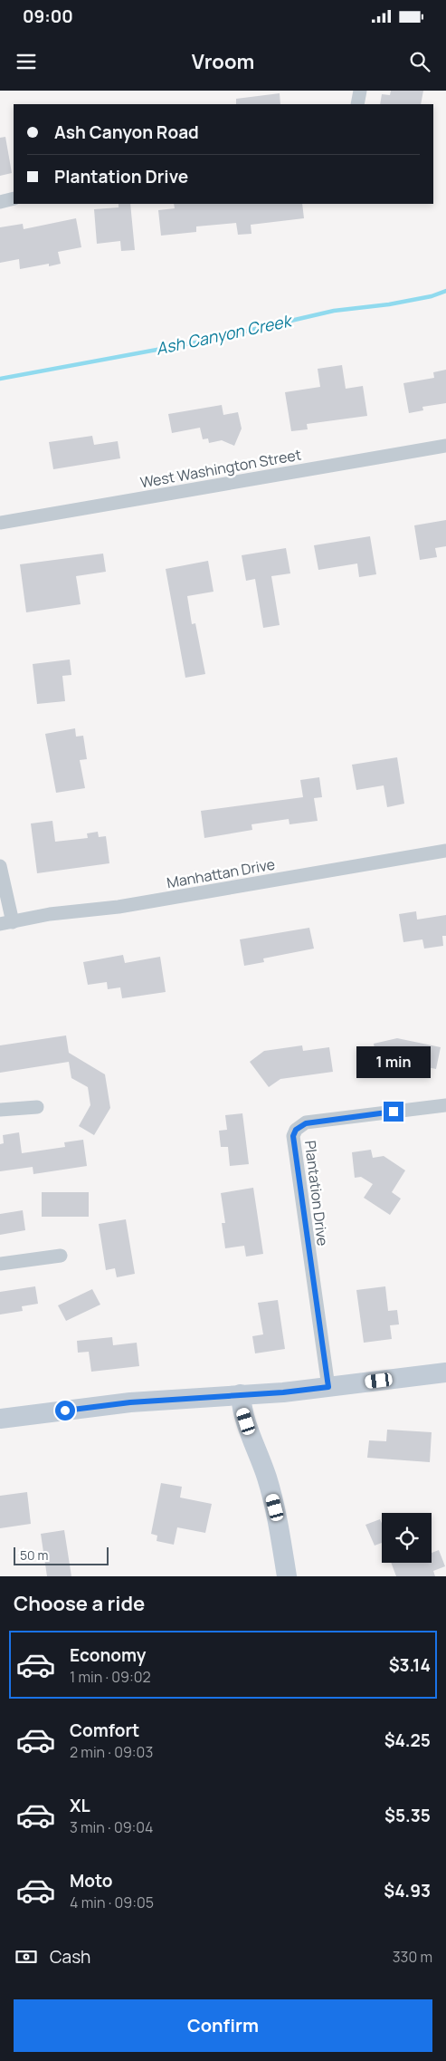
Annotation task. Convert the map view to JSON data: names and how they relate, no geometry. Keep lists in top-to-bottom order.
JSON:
{
  "streets": {
    "street": ["West Washington Street", "Manhattan Drive", "Plantation Drive"]
  },
  "water": ["Ash Canyon Creek"],
  "scale_bar": "50 m",
  "page": {
    "status": "09:00",
    "header": "Vroom",
    "banner": ["Ash Canyon Road", "Plantation Drive"],
    "bubble": "1 min",
    "scale": "50 m",
    "heading": "Choose a ride",
    "list": [
      {
        "name": "Economy",
        "note": "1 min · 09:02",
        "value": "$3.14"
      },
      {
        "name": "Comfort",
        "note": "2 min · 09:03",
        "value": "$4.25"
      },
      {
        "name": "XL",
        "note": "3 min · 09:04",
        "value": "$5.35"
      },
      {
        "name": "Moto",
        "note": "4 min · 09:05",
        "value": "$4.93"
      }
    ],
    "pay": ["Cash", "330 m"],
    "buttons": "Confirm"
  }
}
